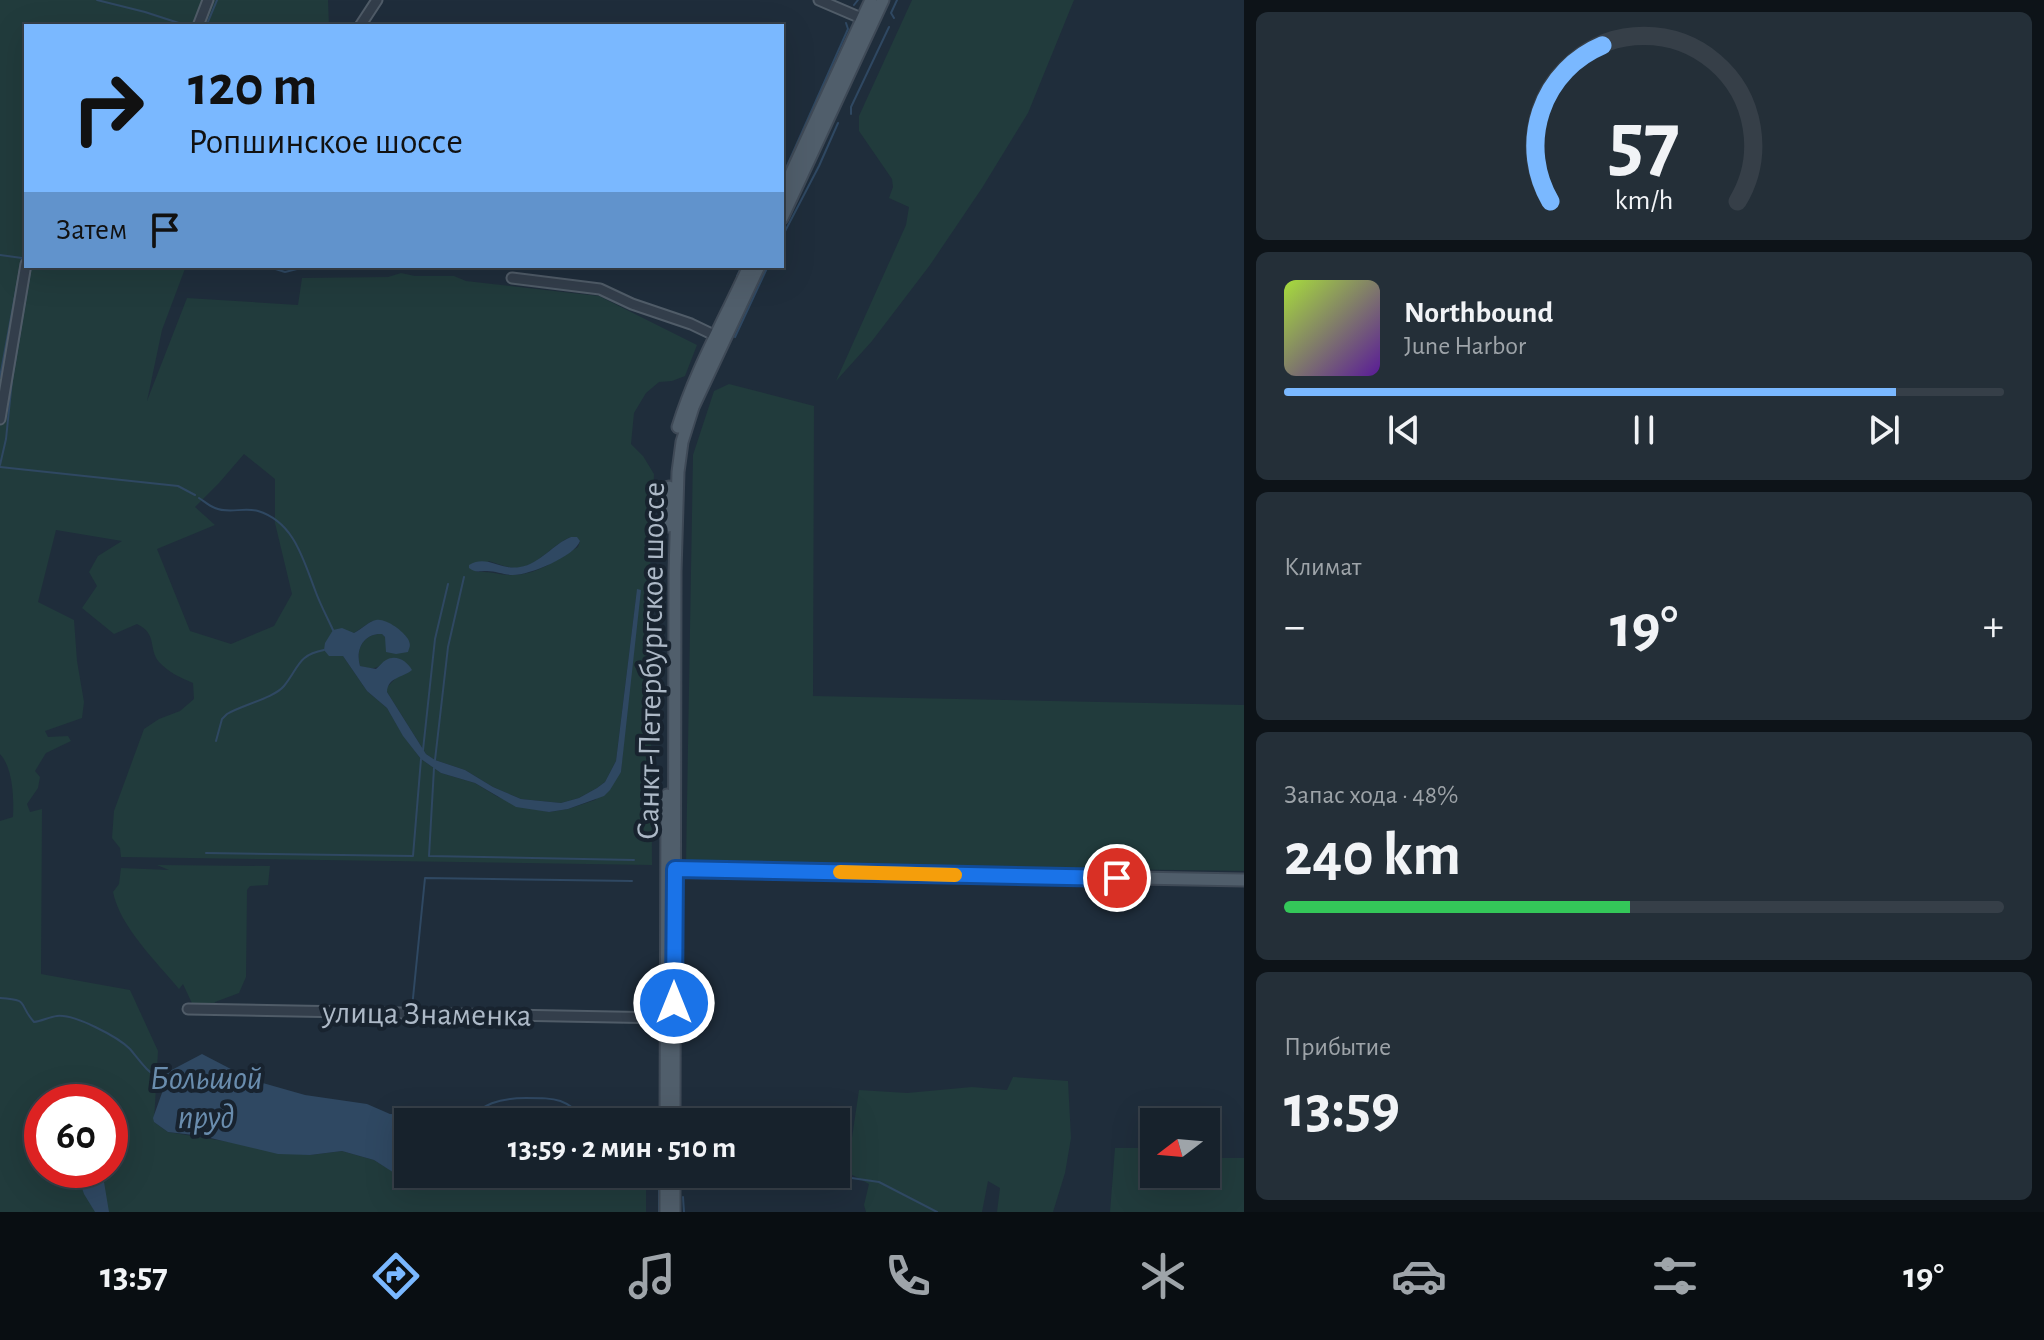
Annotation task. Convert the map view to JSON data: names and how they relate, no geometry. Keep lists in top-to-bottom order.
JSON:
{
  "streets": {
    "main road": ["Санкт-Петербургское шоссе"],
    "street": ["улица Знаменка"]
  },
  "crossings": [
    ["Санкт-Петербургское шоссе", "улица Знаменка"]
  ],
  "water": ["Большой пруд"],
  "north": "left",
  "page": {
    "turn": ["120 m", "Ропшинское шоссе"],
    "then": "Затем",
    "song": ["Northbound", "June Harbor"],
    "tile": [
      "Климат",
      ["Запас хода · 48%", "240 km"],
      ["Прибытие", "13:59"]
    ],
    "heat": ["−", "19°", "+"],
    "limit": "60",
    "trip": "13:59 · 2 мин · 510 m",
    "tabs": ["13:57", "19°"],
    "gauge": ["57", "km/h"]
  }
}
